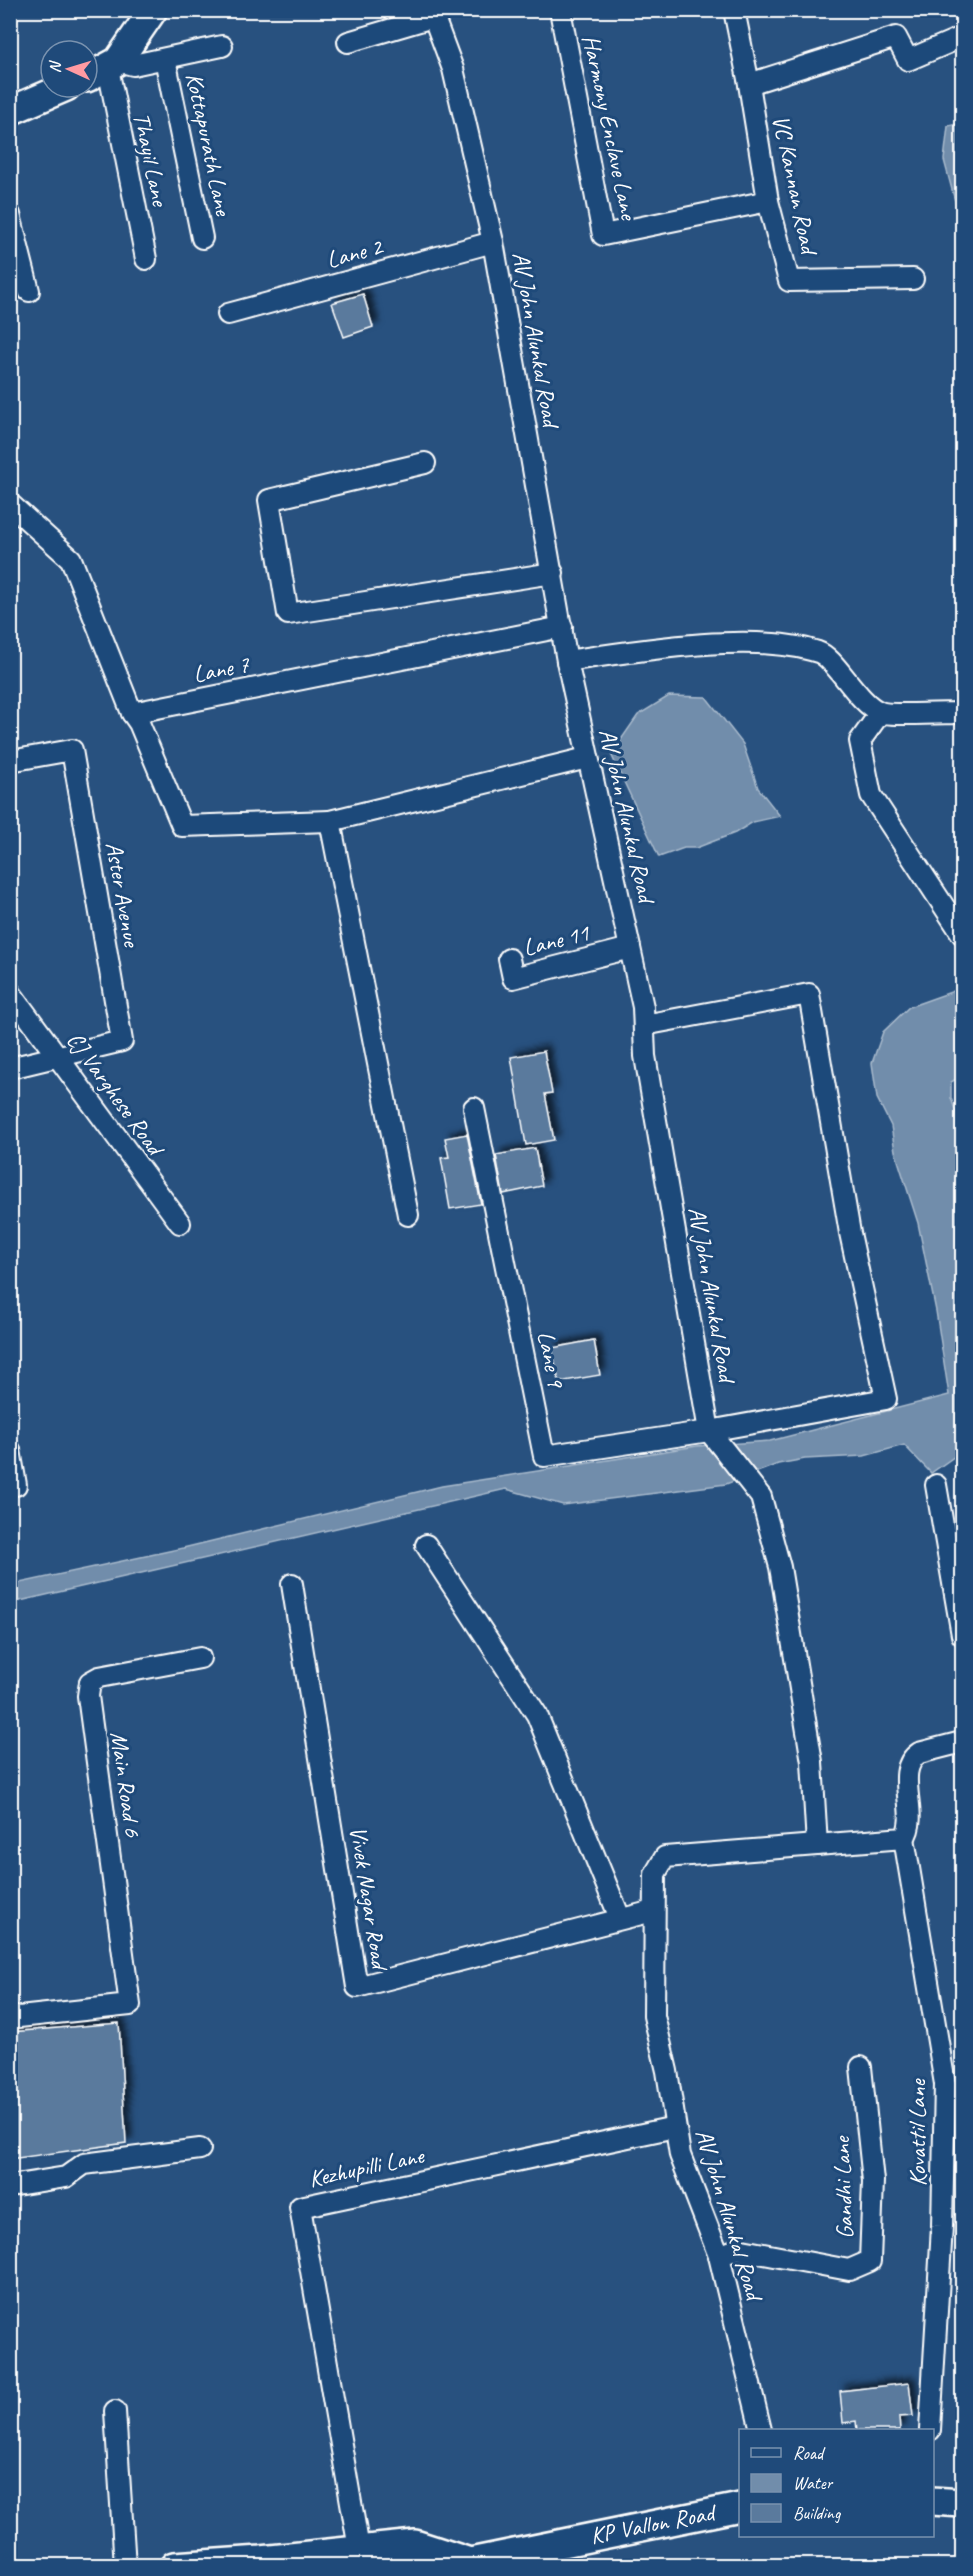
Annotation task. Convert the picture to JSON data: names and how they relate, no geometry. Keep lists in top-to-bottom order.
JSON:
{
  "streets": {
    "street": [
      "Harmony Enclave Lane",
      "Kottapurath Lane",
      "Thayil Lane",
      "VC Kannan Road",
      "Lane 2",
      "AV John Alunkal Road",
      "Lane 7",
      "Aster Avenue",
      "Lane 11",
      "CJ Varghese Road",
      "Lane 9",
      "Main Road 6",
      "Vivek Nagar Road",
      "Kovattil Lane",
      "Kezhupilli Lane",
      "Gandhi Lane",
      "KP Vallon Road"
    ]
  },
  "crossings": [
    ["Harmony Enclave Lane", "VC Kannan Road"],
    ["Kottapurath Lane", "Thayil Lane"],
    ["Lane 2", "AV John Alunkal Road"],
    ["AV John Alunkal Road", "Lane 7"],
    ["AV John Alunkal Road", "Lane 11"],
    ["AV John Alunkal Road", "Lane 9"],
    ["AV John Alunkal Road", "Vivek Nagar Road"],
    ["AV John Alunkal Road", "Kezhupilli Lane"],
    ["AV John Alunkal Road", "Gandhi Lane"],
    ["Aster Avenue", "CJ Varghese Road"],
    ["Kezhupilli Lane", "KP Vallon Road"]
  ],
  "legend": ["Road", "Water", "Building"],
  "north": "left"
}
